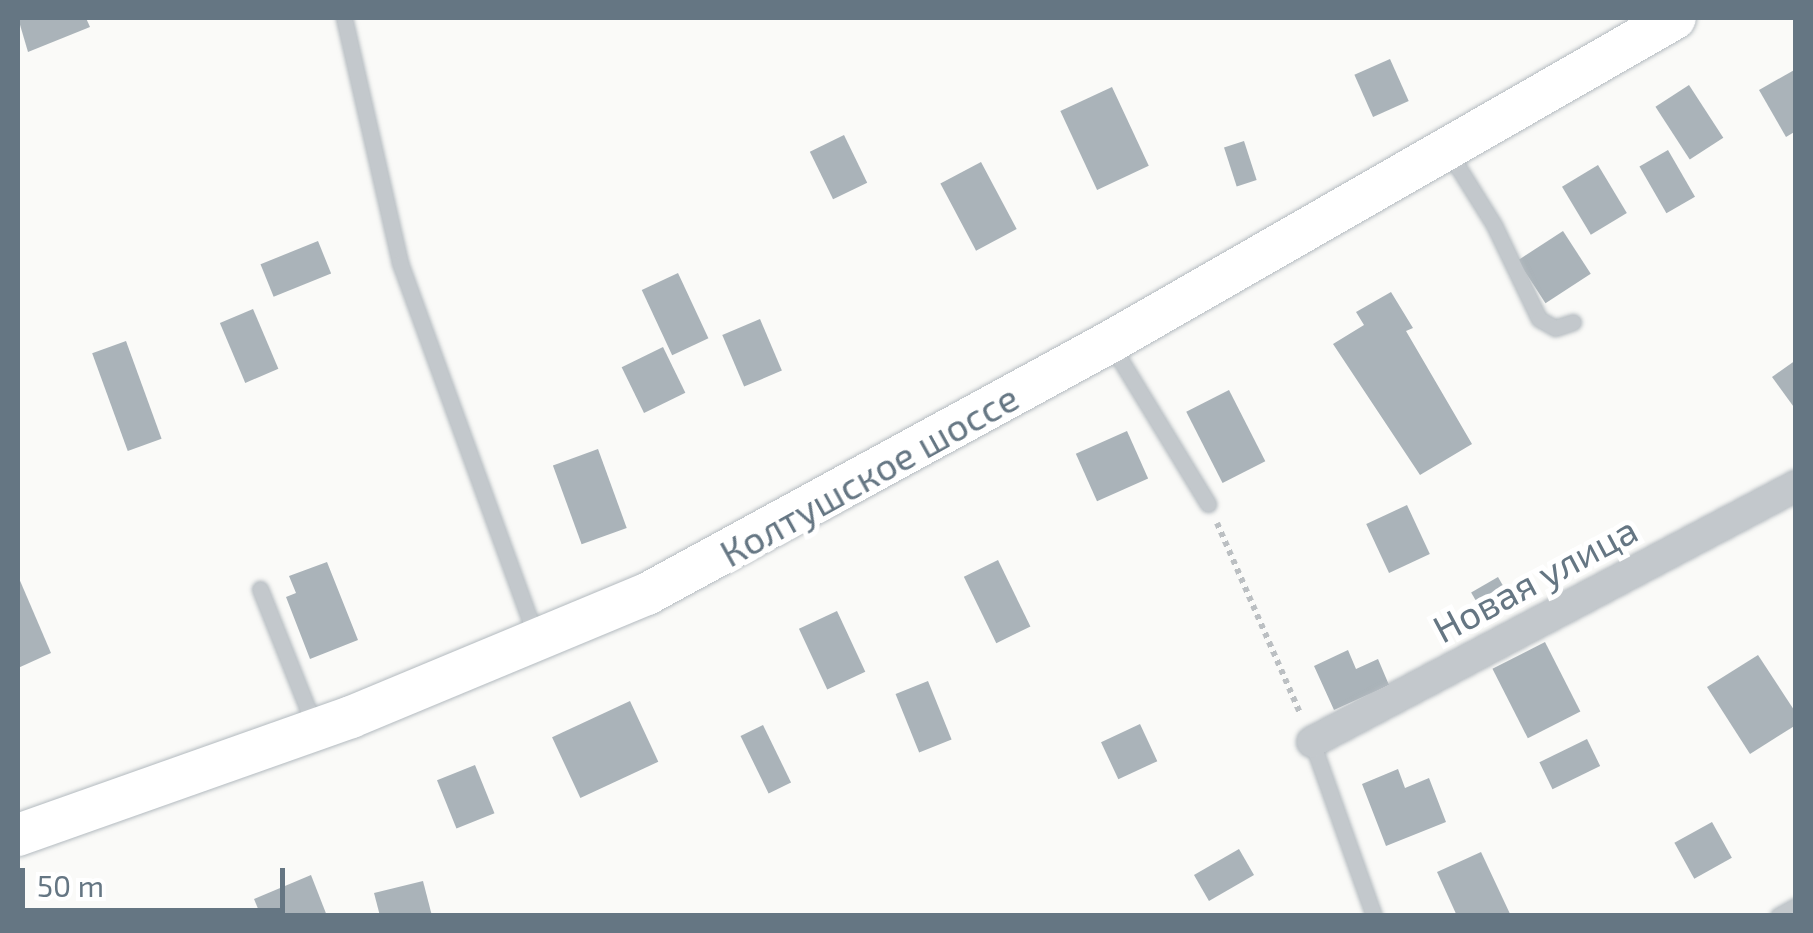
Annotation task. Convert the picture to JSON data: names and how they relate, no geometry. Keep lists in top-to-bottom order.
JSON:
{
  "streets": {
    "main road": ["Колтушское шоссе"],
    "street": ["Новая улица"]
  },
  "scale_bar": "50 m"
}
